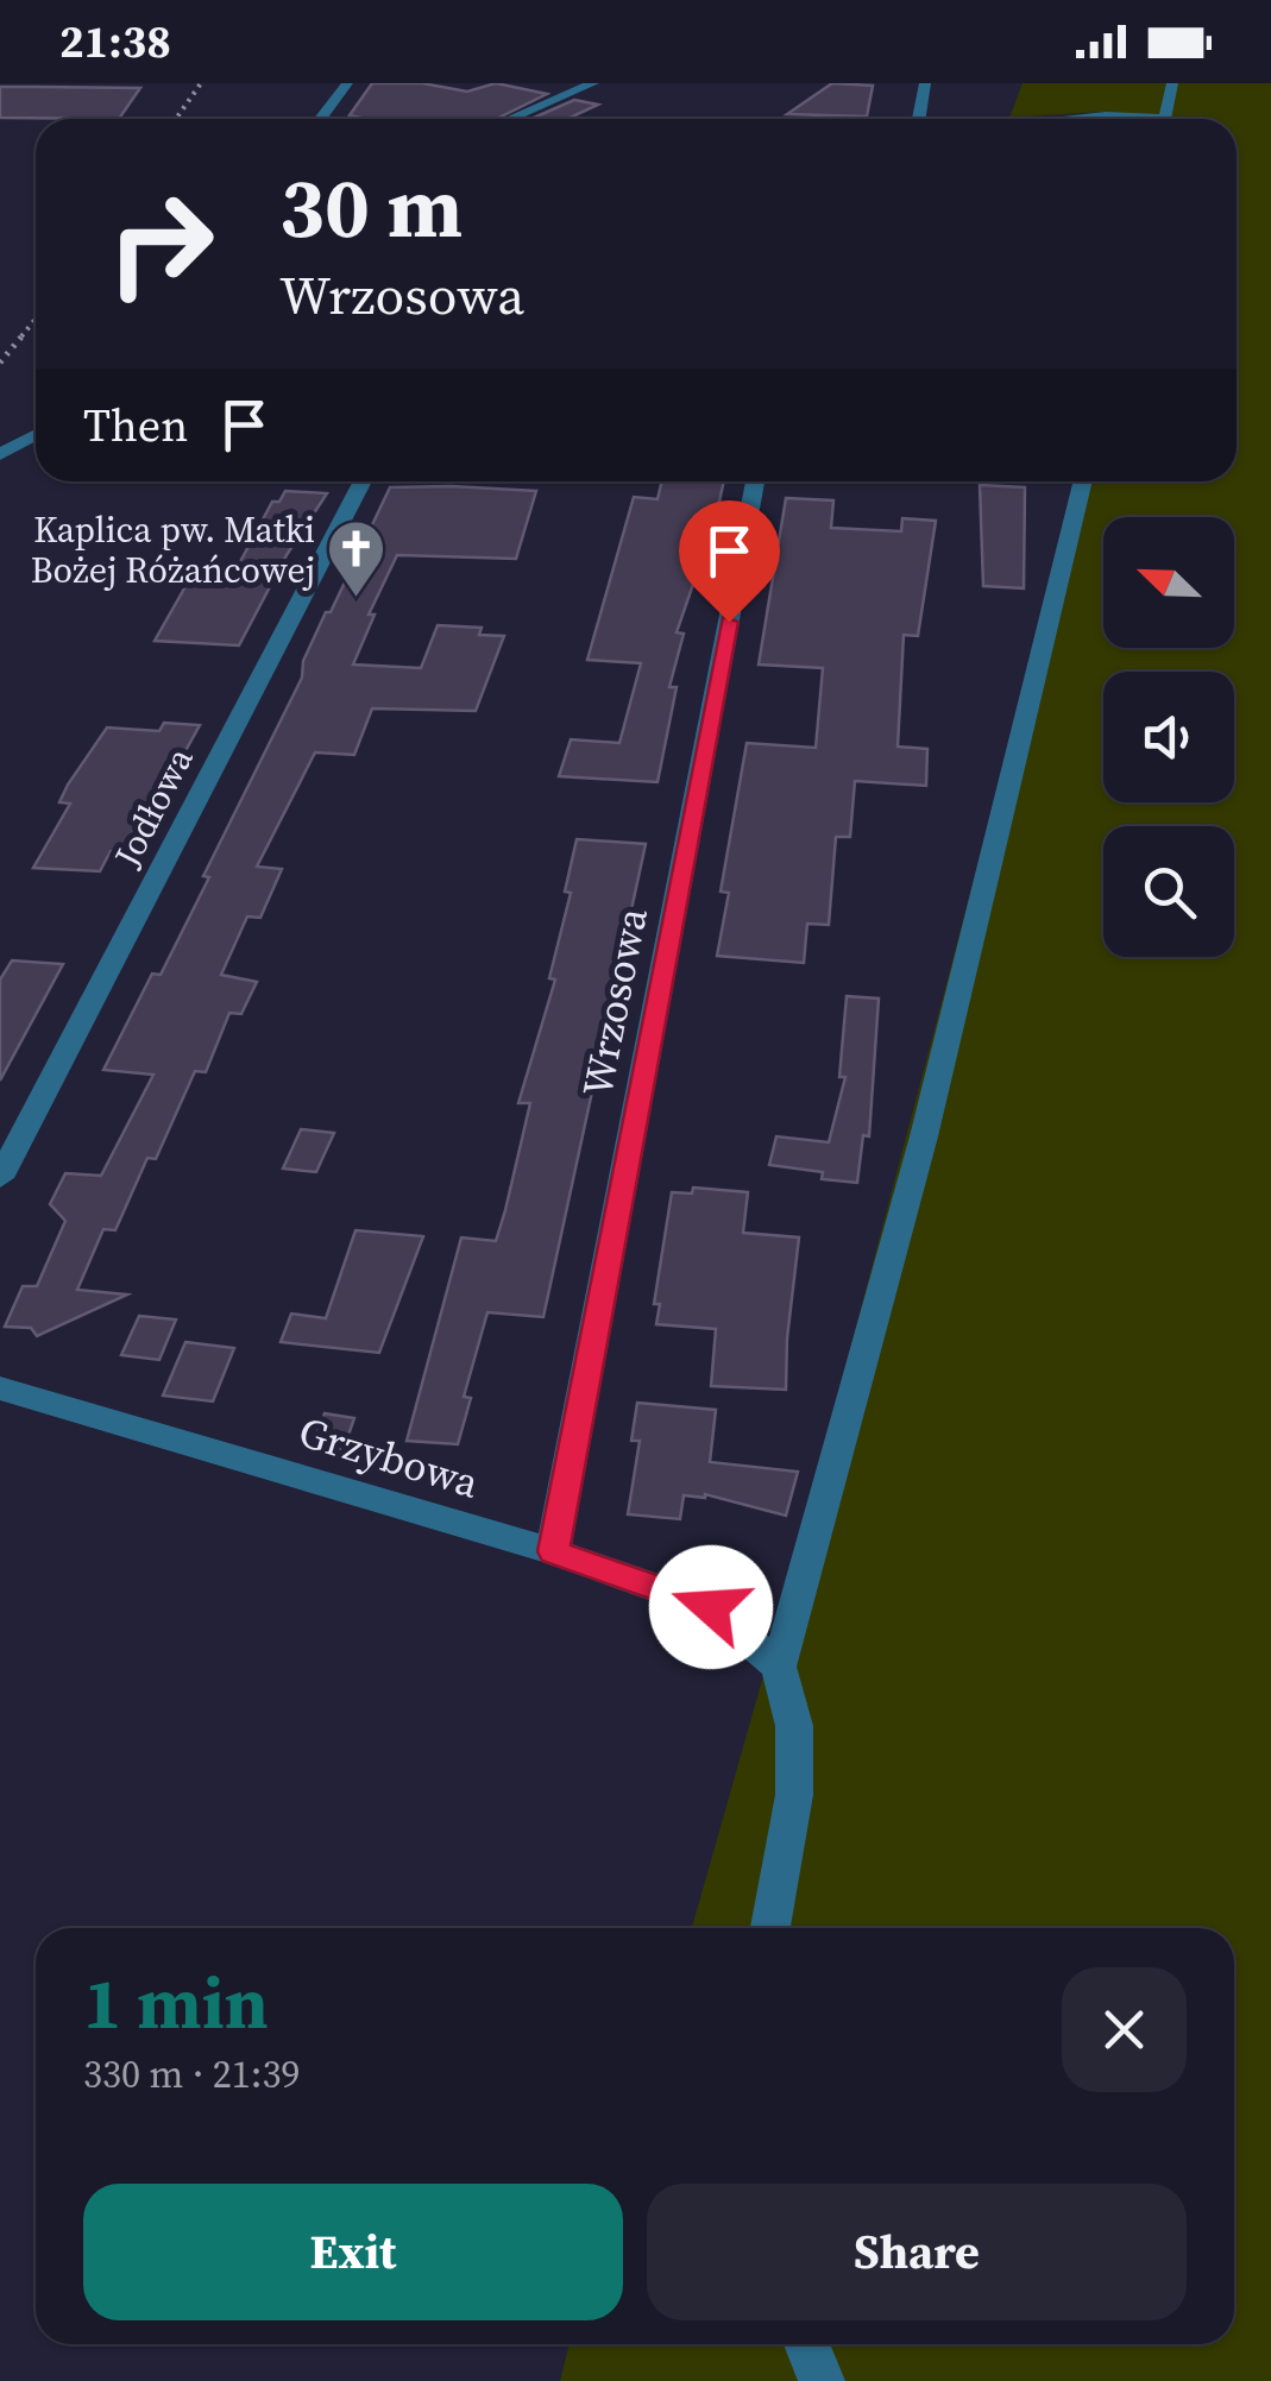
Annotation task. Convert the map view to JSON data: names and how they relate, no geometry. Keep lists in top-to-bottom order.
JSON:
{
  "streets": {
    "street": ["Jodłowa", "Wrzosowa", "Grzybowa"]
  },
  "crossings": [
    ["Wrzosowa", "Grzybowa"]
  ],
  "places": {
    "church": ["Kaplica pw. Matki Bożej Różańcowej"]
  },
  "north": "top left",
  "page": {
    "status": "21:38",
    "turn": ["30 m", "Wrzosowa"],
    "then": "Then",
    "heading": ["1 min", "330 m · 21:39"],
    "buttons": ["Exit", "Share"]
  }
}
